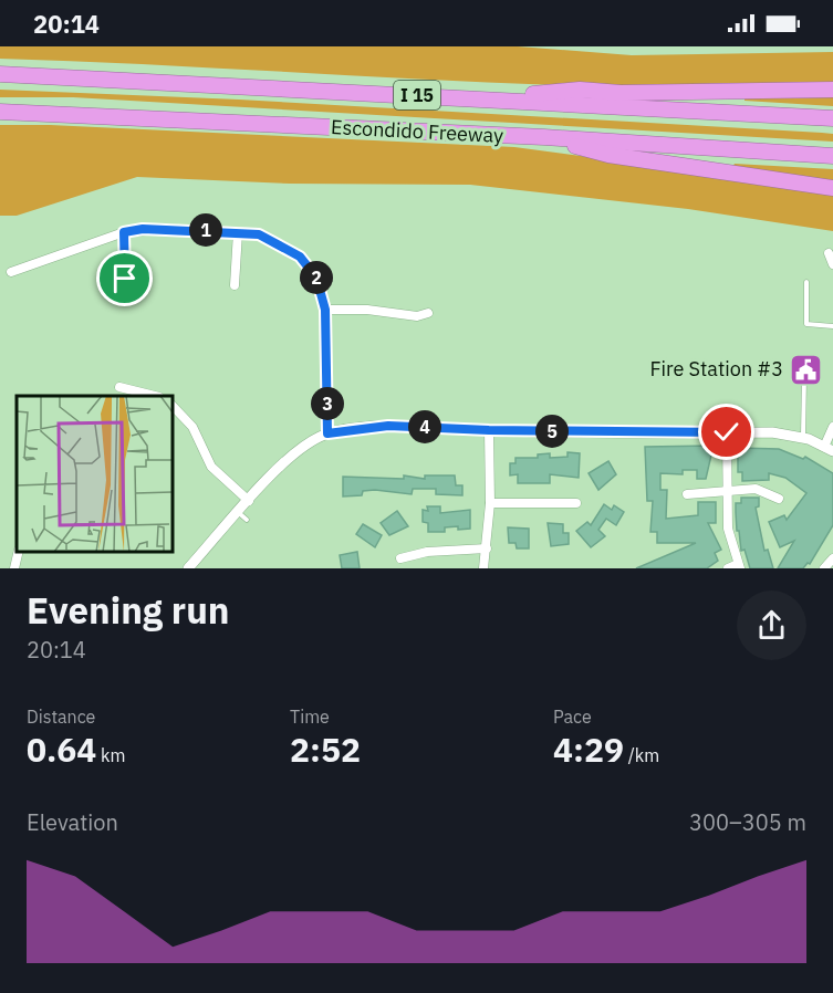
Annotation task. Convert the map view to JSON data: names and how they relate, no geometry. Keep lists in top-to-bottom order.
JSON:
{
  "streets": {
    "highway": ["I 15", "Escondido Freeway"]
  },
  "places": {
    "public building": ["Fire Station #3"]
  },
  "page": {
    "status": "20:14",
    "pins": [
      "1",
      "2",
      "3",
      "4",
      "5"
    ],
    "heading": ["Evening run", "20:14"],
    "stats": [
      ["Distance", "0.64 km"],
      ["Time", "2:52"],
      ["Pace", "4:29 /km"]
    ],
    "chart": ["Elevation", "300–305 m"]
  }
}
